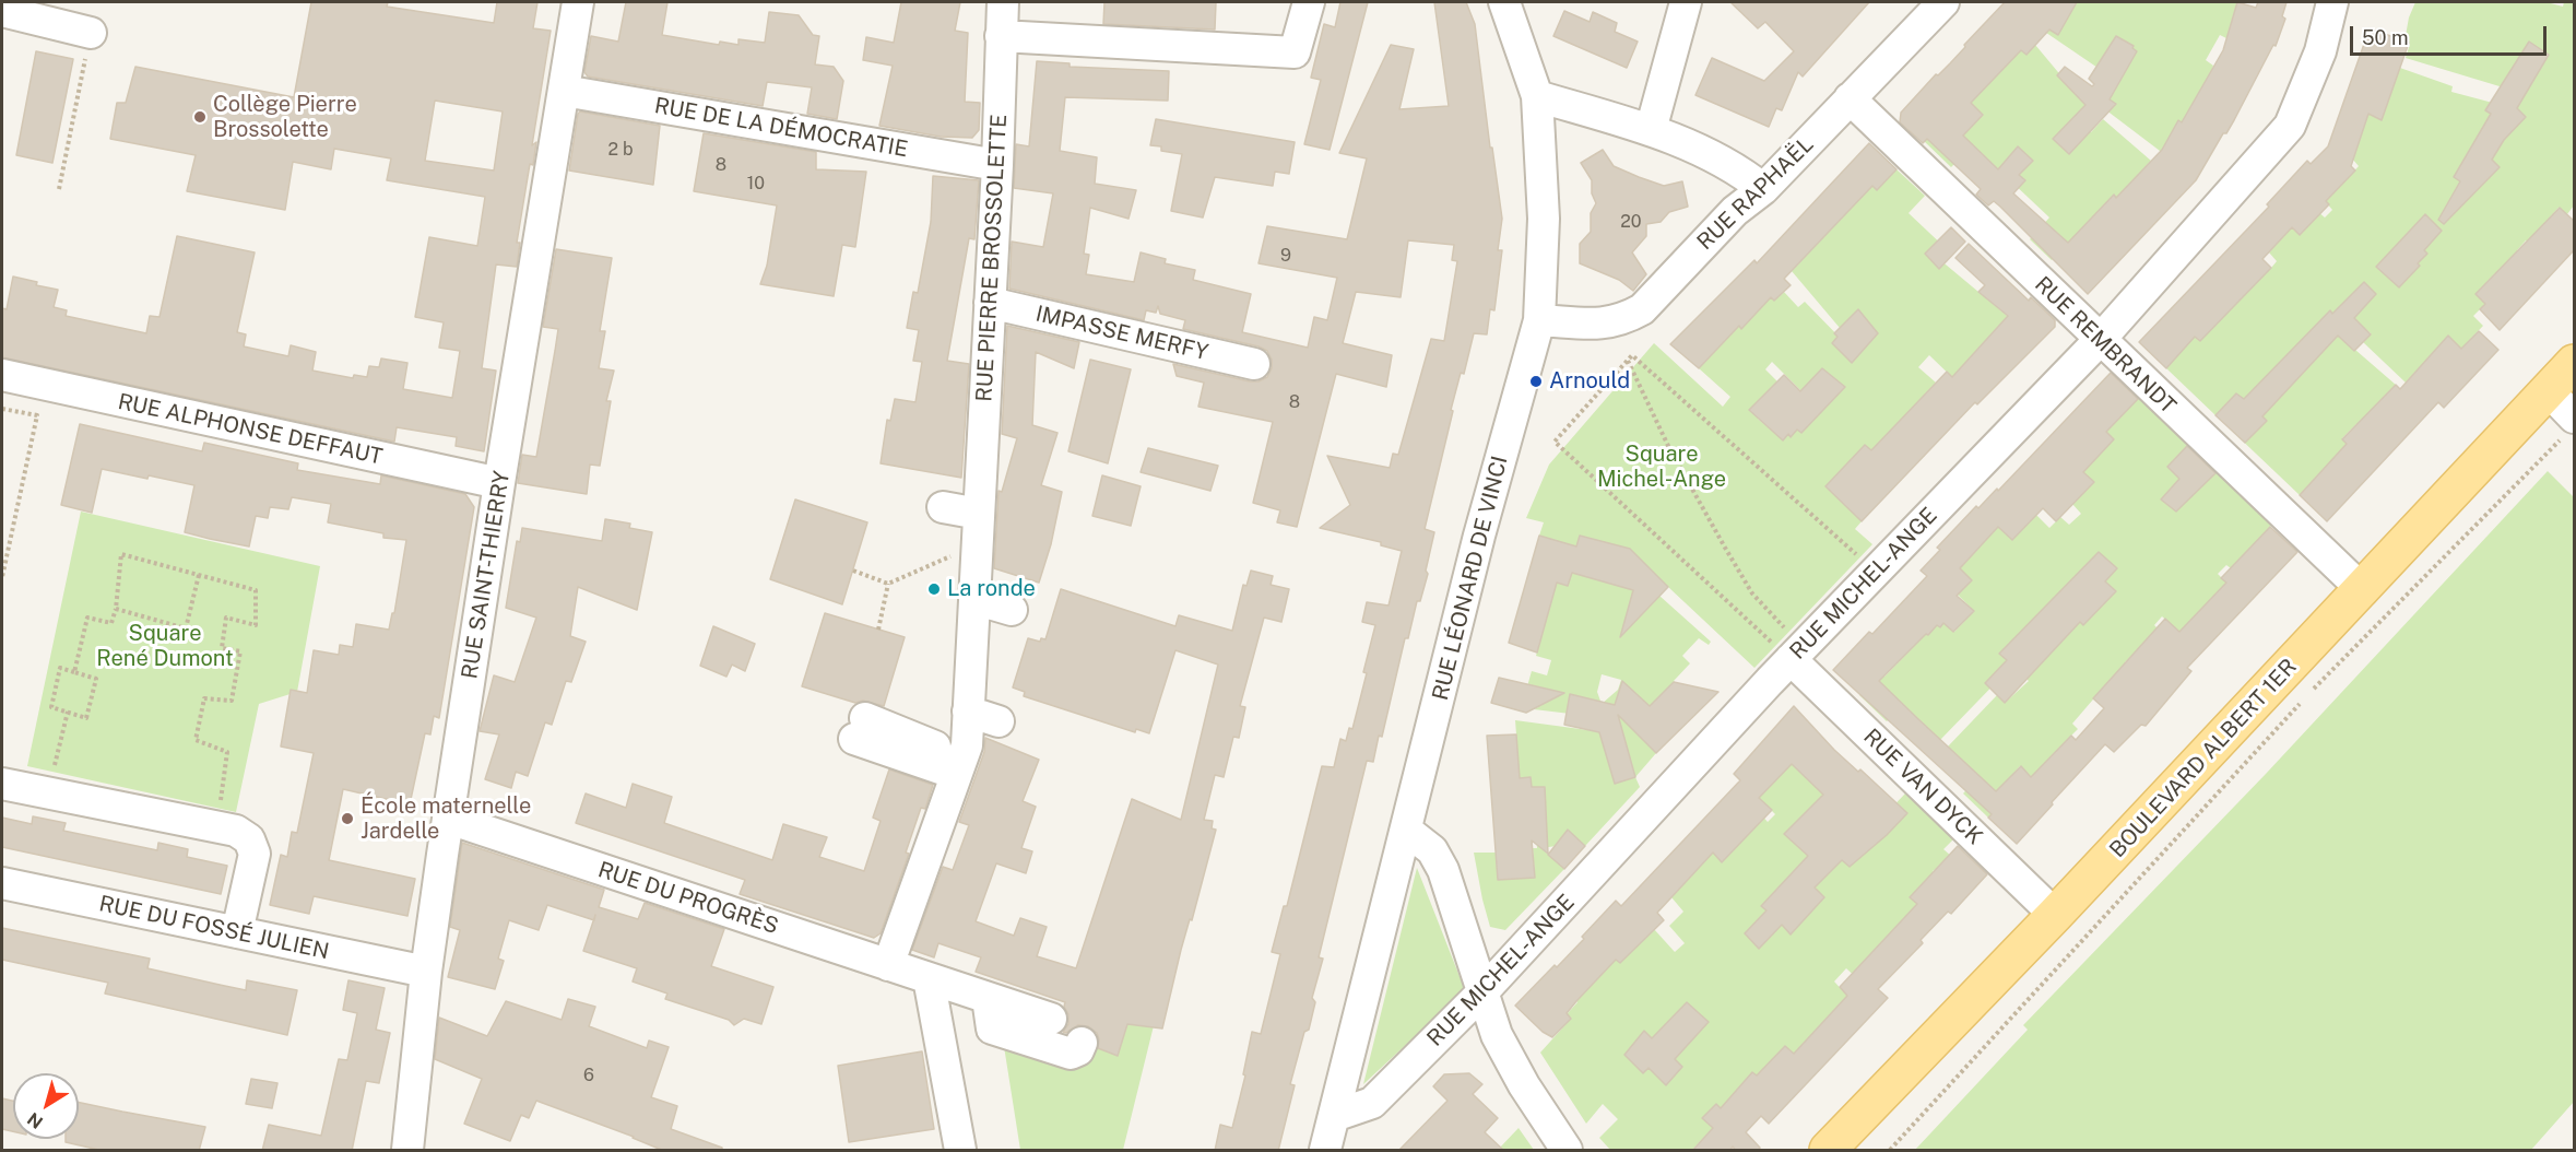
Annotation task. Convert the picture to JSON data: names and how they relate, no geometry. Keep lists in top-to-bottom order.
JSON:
{
  "streets": {
    "main road": ["BOULEVARD ALBERT 1ER"],
    "street": [
      "RUE DE LA DÉMOCRATIE",
      "RUE RAPHAËL",
      "RUE PIERRE BROSSOLETTE",
      "IMPASSE MERFY",
      "RUE REMBRANDT",
      "RUE ALPHONSE DEFFAUT",
      "RUE SAINT-THIERRY",
      "RUE LÉONARD DE VINCI",
      "RUE MICHEL-ANGE",
      "RUE VAN DYCK",
      "RUE DU PROGRÈS",
      "RUE DU FOSSÉ JULIEN"
    ]
  },
  "crossings": [
    ["RUE DE LA DÉMOCRATIE", "RUE PIERRE BROSSOLETTE"],
    ["RUE DE LA DÉMOCRATIE", "RUE SAINT-THIERRY"],
    ["RUE RAPHAËL", "RUE REMBRANDT"],
    ["RUE RAPHAËL", "RUE LÉONARD DE VINCI"],
    ["RUE PIERRE BROSSOLETTE", "IMPASSE MERFY"],
    ["RUE PIERRE BROSSOLETTE", "RUE DU PROGRÈS"],
    ["RUE REMBRANDT", "RUE MICHEL-ANGE"],
    ["RUE REMBRANDT", "BOULEVARD ALBERT 1ER"],
    ["RUE ALPHONSE DEFFAUT", "RUE SAINT-THIERRY"],
    ["RUE SAINT-THIERRY", "RUE DU PROGRÈS"],
    ["RUE SAINT-THIERRY", "RUE DU FOSSÉ JULIEN"],
    ["RUE LÉONARD DE VINCI", "RUE MICHEL-ANGE"],
    ["RUE MICHEL-ANGE", "RUE VAN DYCK"],
    ["BOULEVARD ALBERT 1ER", "RUE VAN DYCK"]
  ],
  "parks": ["Square Michel-Ange", "Square René Dumont"],
  "places": [
    "Collège Pierre Brossolette",
    "Arnould",
    "La ronde",
    "École maternelle Jardelle"
  ],
  "house_numbers": [
    "2 b",
    "8",
    "10",
    "20",
    "9",
    "8",
    "6"
  ],
  "scale_bar": "50 m",
  "north": "bottom left"
}
